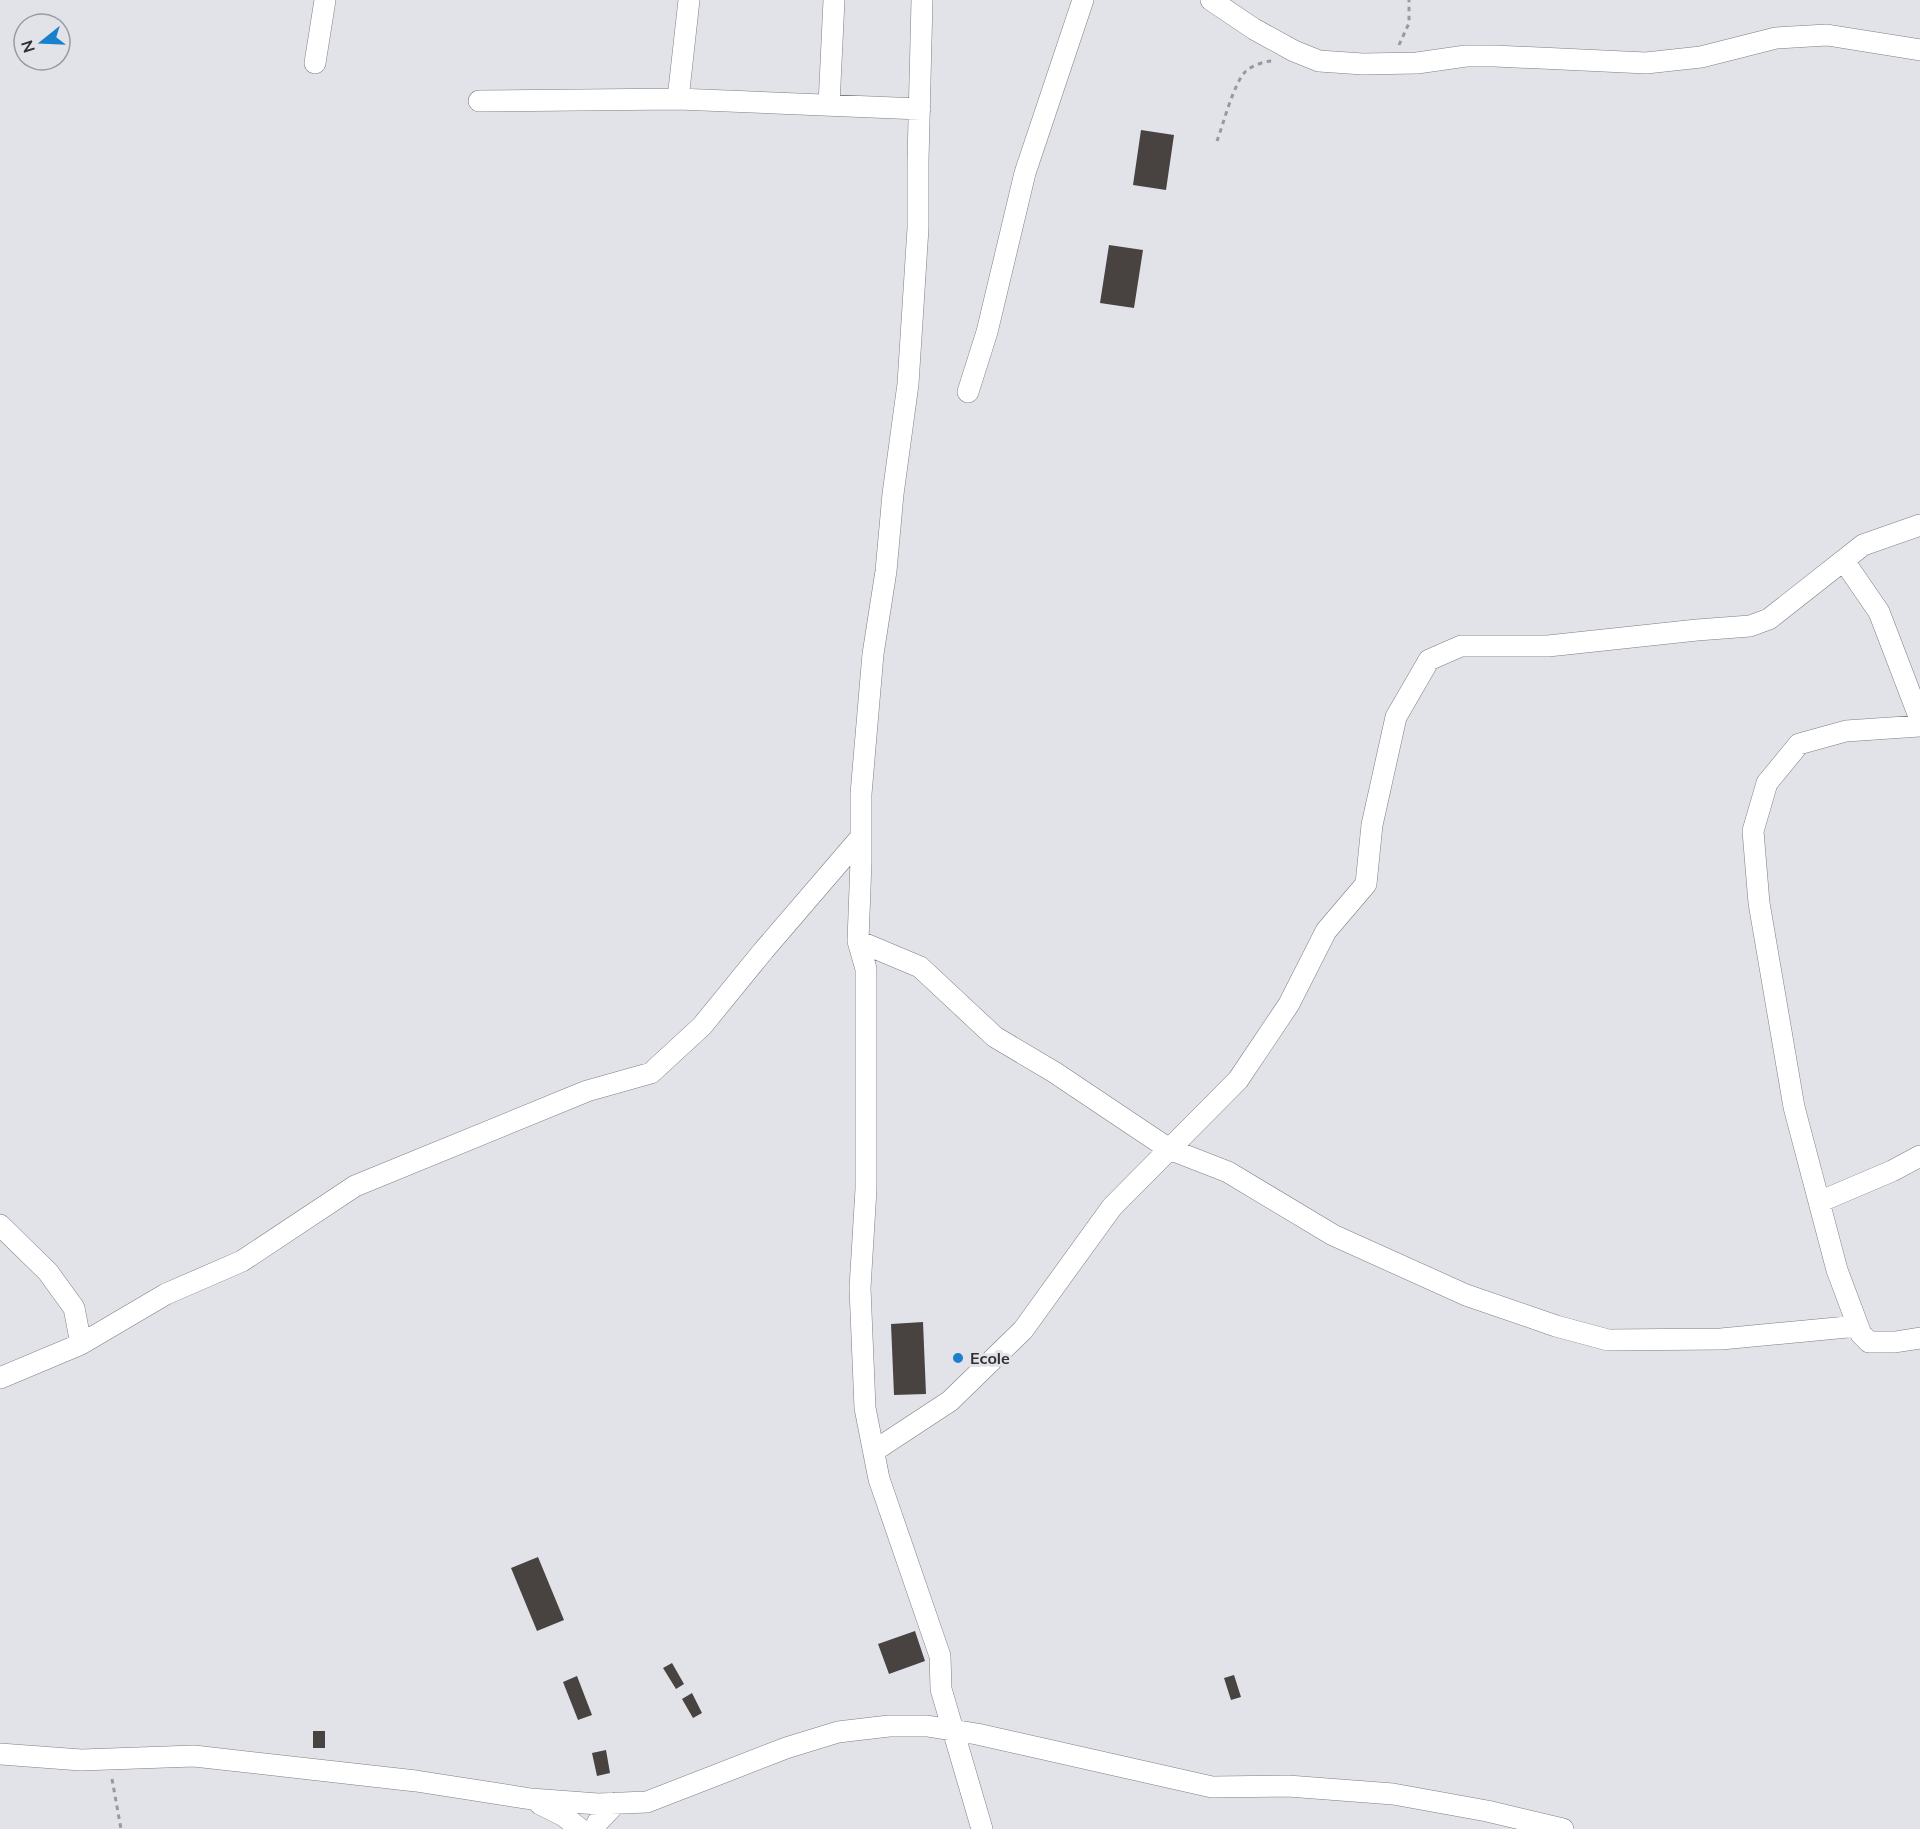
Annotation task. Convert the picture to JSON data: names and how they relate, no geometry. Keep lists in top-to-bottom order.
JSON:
{
  "places": ["Ecole"],
  "north": "left"
}
